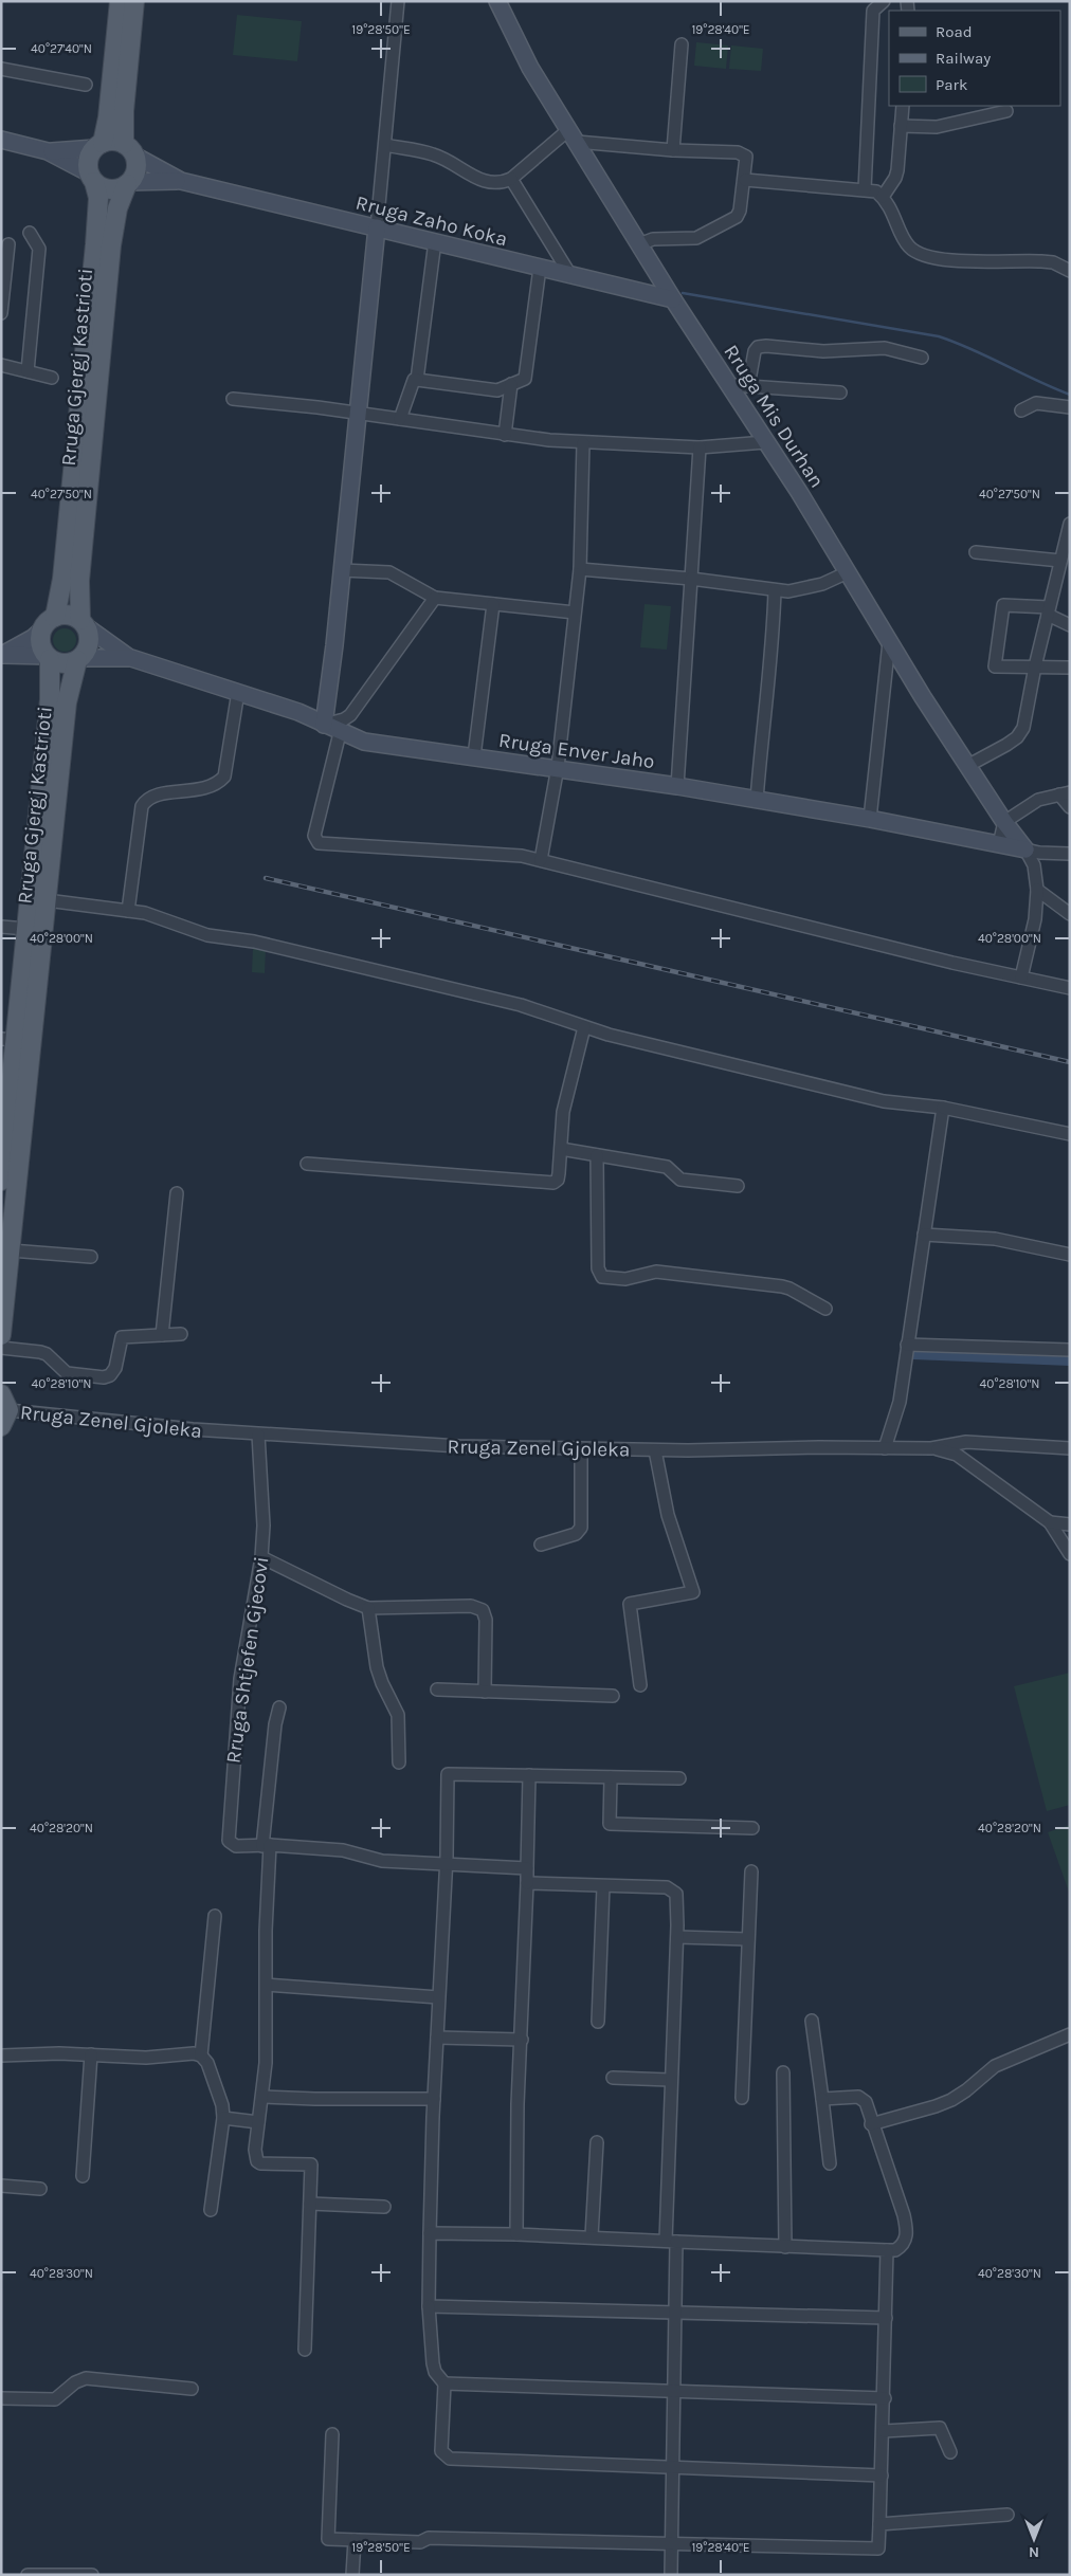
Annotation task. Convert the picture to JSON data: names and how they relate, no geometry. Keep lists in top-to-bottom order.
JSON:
{
  "streets": {
    "main road": ["Rruga Gjergj Kastrioti"],
    "street": [
      "Rruga Zaho Koka",
      "Rruga Mis Durhan",
      "Rruga Enver Jaho",
      "Rruga Zenel Gjoleka",
      "Rruga Shtjefen Gjecovi"
    ]
  },
  "crossings": [
    ["Rruga Zaho Koka", "Rruga Mis Durhan"],
    ["Rruga Mis Durhan", "Rruga Enver Jaho"],
    ["Rruga Zenel Gjoleka", "Rruga Shtjefen Gjecovi"]
  ],
  "legend": ["Road", "Railway", "Park"],
  "north": "bottom",
  "coordinates": [
    "19°28'50\"E",
    "19°28'40\"E",
    "40°27'40\"N",
    "40°27'50\"N",
    "40°28'00\"N",
    "40°28'10\"N",
    "40°28'20\"N",
    "40°28'30\"N"
  ]
}
